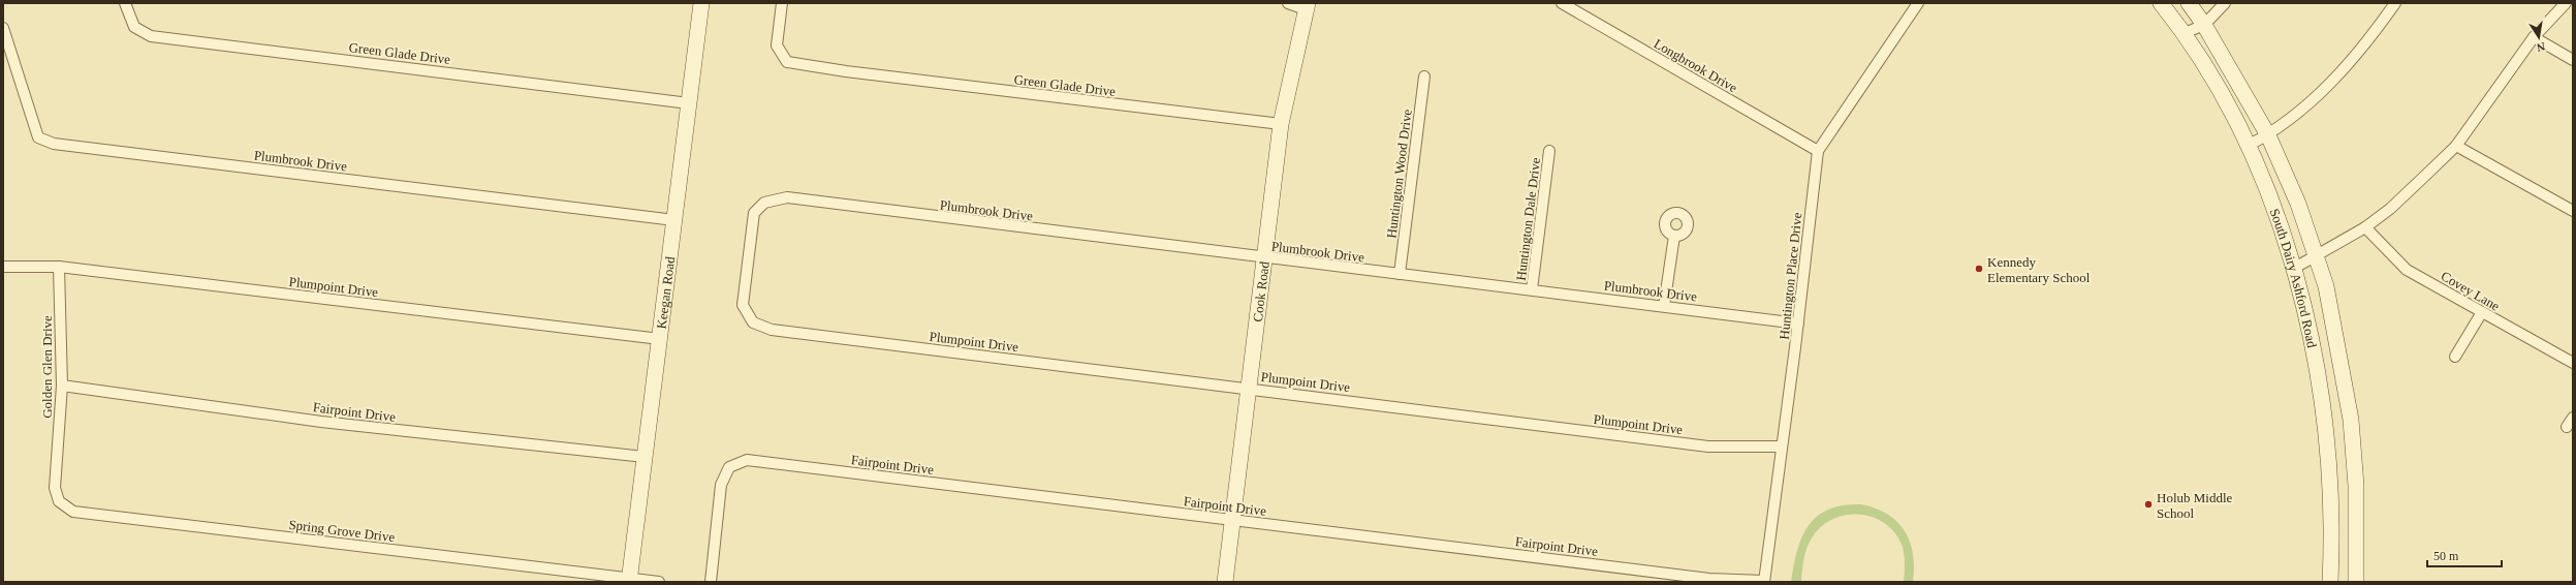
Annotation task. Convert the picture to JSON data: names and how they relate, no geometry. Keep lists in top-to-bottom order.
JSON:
{
  "streets": {
    "main road": ["South Dairy Ashford Road", "Cook Road", "Keegan Road"],
    "street": [
      "Green Glade Drive",
      "Longbrook Drive",
      "Plumbrook Drive",
      "Huntington Wood Drive",
      "Huntington Dale Drive",
      "Huntington Place Drive",
      "Plumpoint Drive",
      "Covey Lane",
      "Golden Glen Drive",
      "Fairpoint Drive",
      "Spring Grove Drive"
    ]
  },
  "crossings": [
    ["Green Glade Drive", "Cook Road"],
    ["Green Glade Drive", "Keegan Road"],
    ["Longbrook Drive", "Huntington Place Drive"],
    ["Plumbrook Drive", "Huntington Wood Drive"],
    ["Plumbrook Drive", "Huntington Dale Drive"],
    ["Plumbrook Drive", "Huntington Place Drive"],
    ["Plumbrook Drive", "Plumpoint Drive"],
    ["Plumbrook Drive", "Cook Road"],
    ["Plumbrook Drive", "Keegan Road"],
    ["Huntington Place Drive", "Plumpoint Drive"],
    ["Huntington Place Drive", "Fairpoint Drive"],
    ["Plumpoint Drive", "Cook Road"],
    ["Plumpoint Drive", "Keegan Road"],
    ["Plumpoint Drive", "Golden Glen Drive"],
    ["Cook Road", "Fairpoint Drive"],
    ["Keegan Road", "Fairpoint Drive"],
    ["Keegan Road", "Spring Grove Drive"],
    ["Golden Glen Drive", "Fairpoint Drive"],
    ["Golden Glen Drive", "Spring Grove Drive"]
  ],
  "places": ["Kennedy Elementary School", "Holub Middle School"],
  "scale_bar": "50 m",
  "north": "bottom"
}
